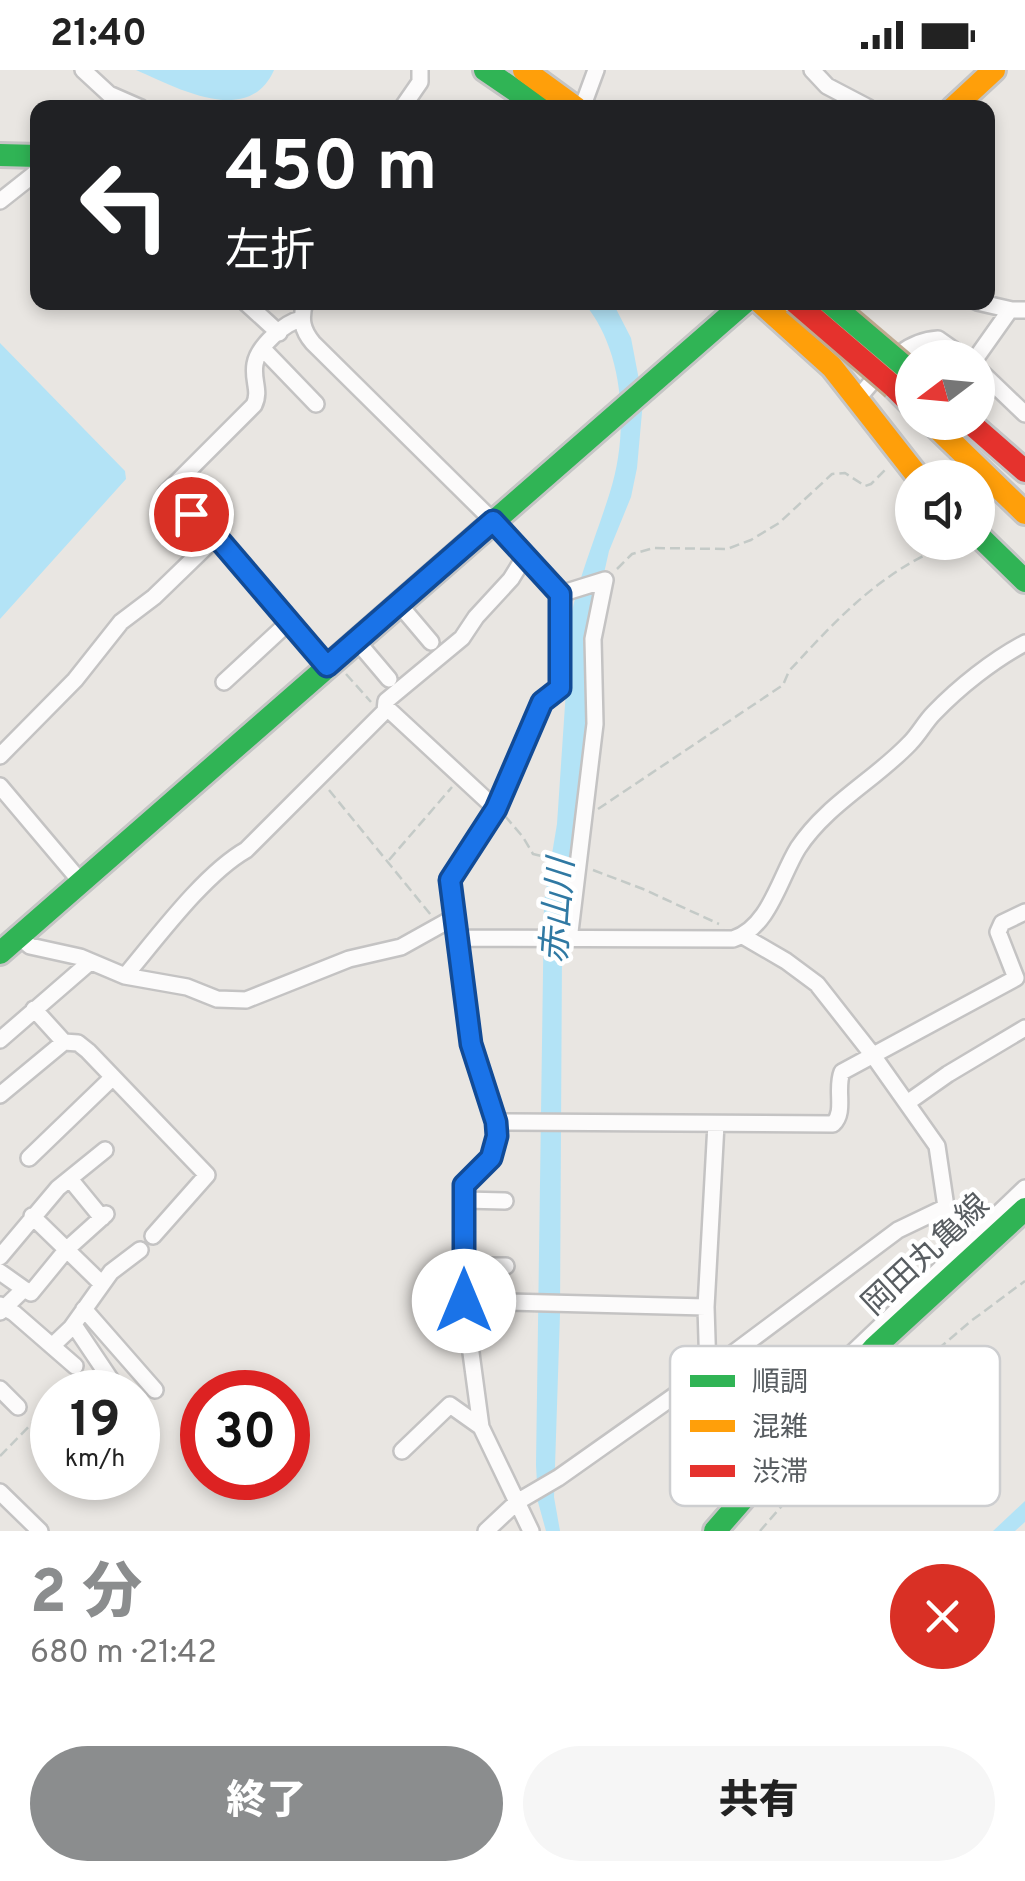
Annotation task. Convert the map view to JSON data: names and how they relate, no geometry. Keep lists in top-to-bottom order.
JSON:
{
  "streets": {
    "main road": ["岡田丸亀線"]
  },
  "water": ["赤山川"],
  "legend": ["順調", "混雑", "渋滞"],
  "north": "left",
  "page": {
    "status": "21:40",
    "turn": ["450 m", "左折"],
    "speed": "19 km/h",
    "limit": "30",
    "heading": ["2 分", "680 m · 21:42"],
    "buttons": ["終了", "共有"]
  }
}
